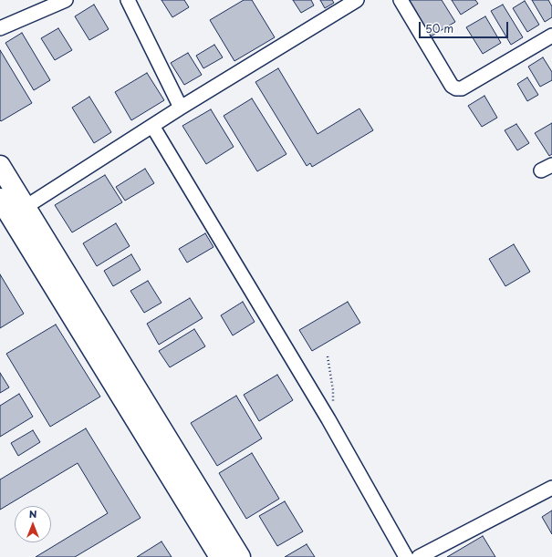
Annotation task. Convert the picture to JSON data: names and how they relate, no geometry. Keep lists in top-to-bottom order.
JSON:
{
  "scale_bar": "50 m",
  "north": "top"
}
